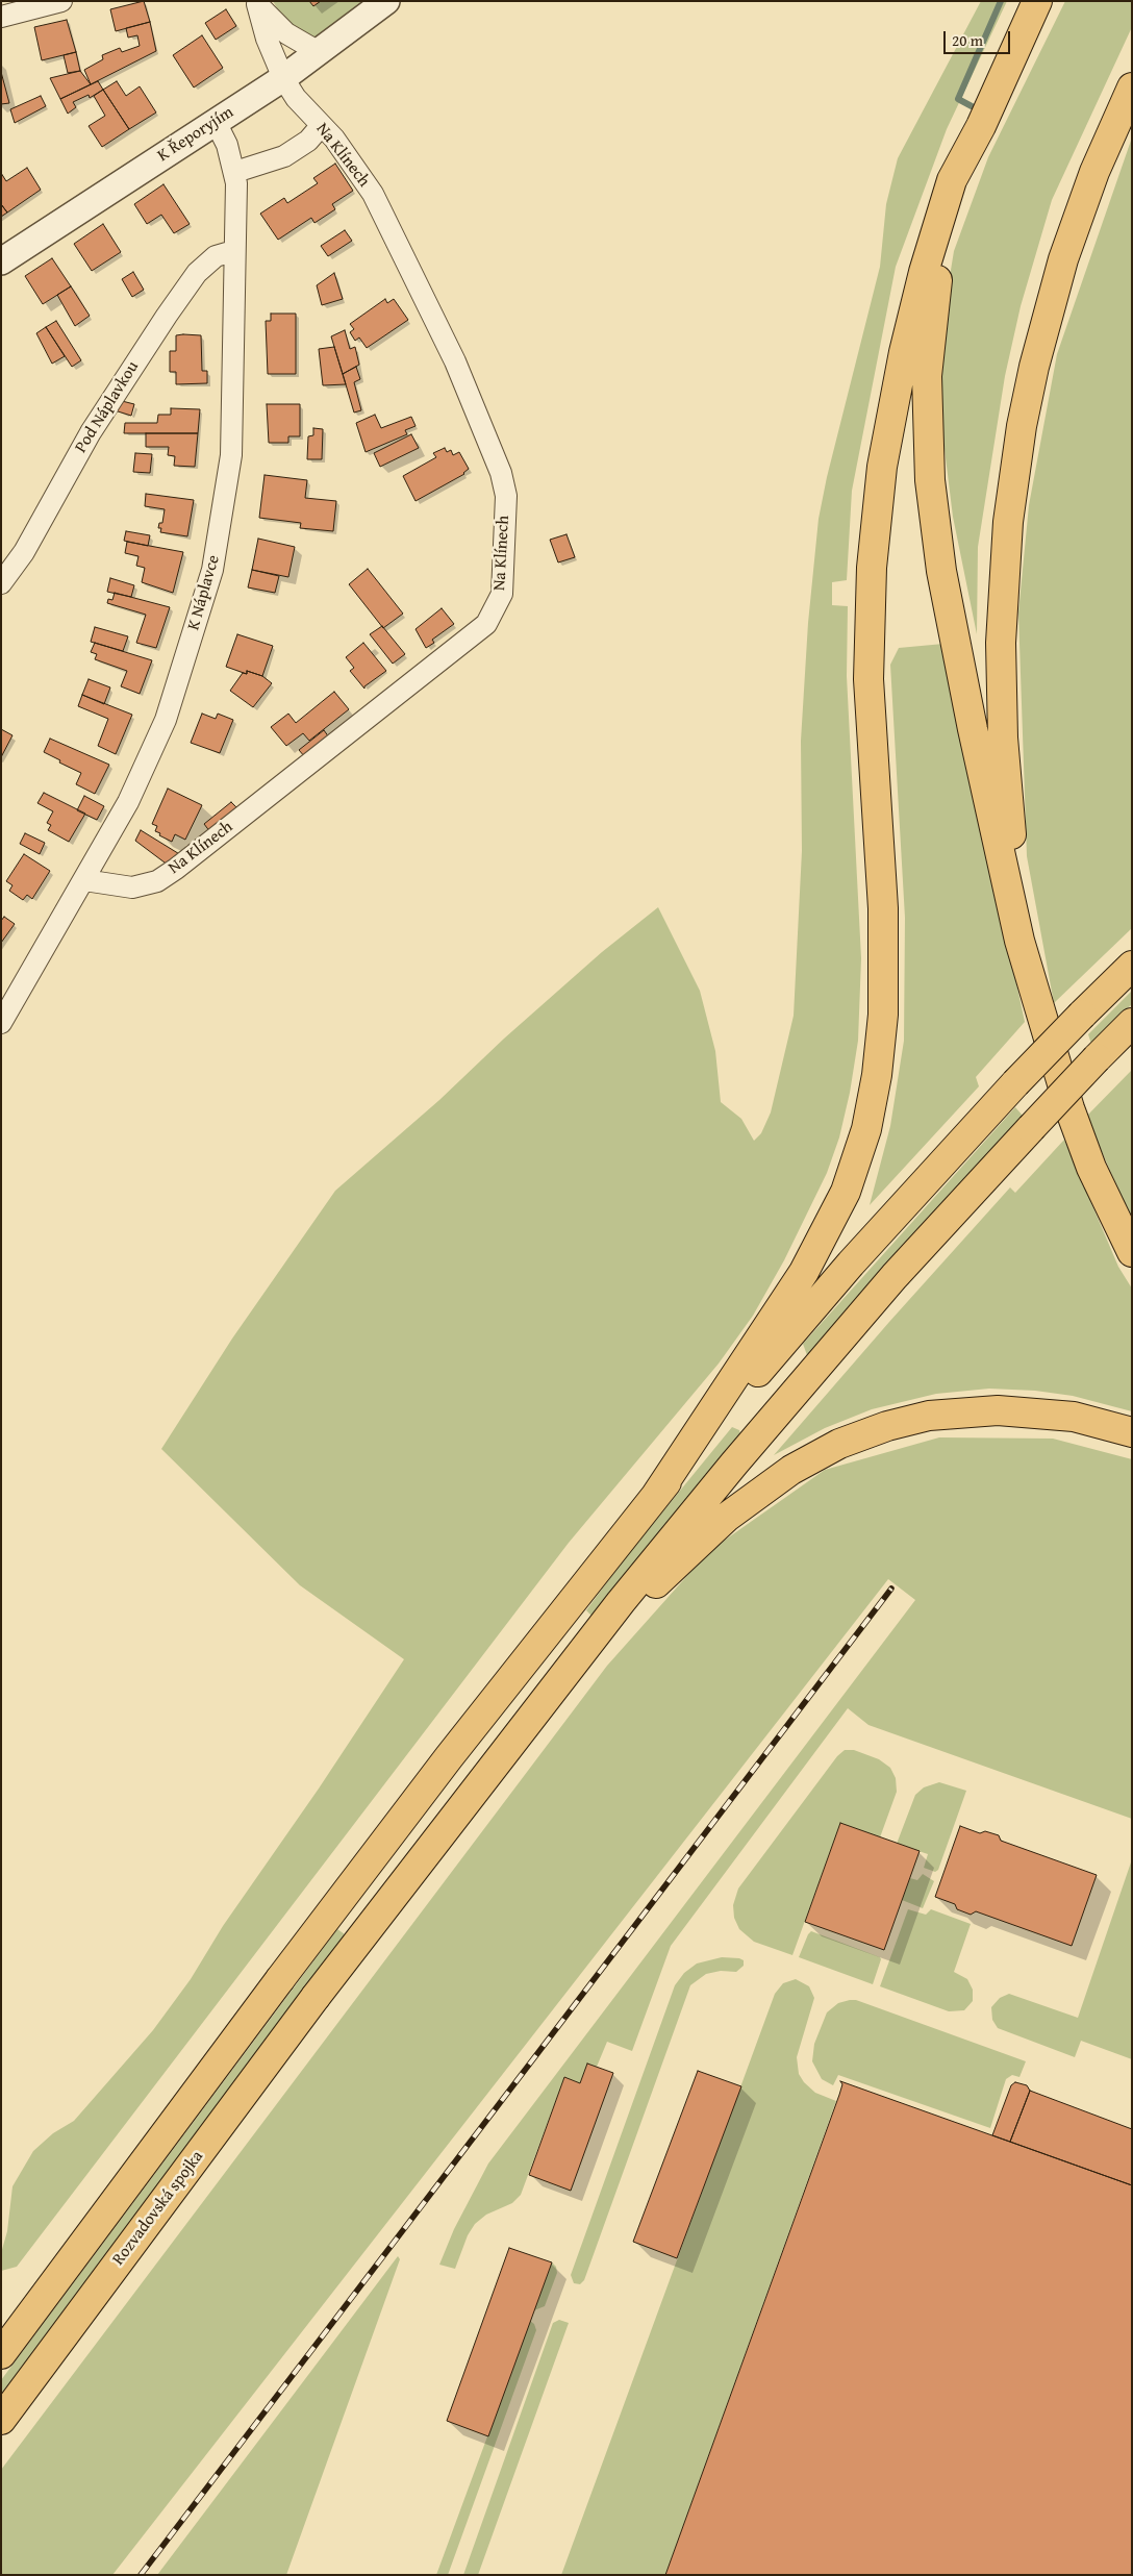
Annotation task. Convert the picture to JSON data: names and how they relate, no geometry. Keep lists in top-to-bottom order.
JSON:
{
  "streets": {
    "highway": ["Rozvadovská spojka"],
    "street": [
      "K Řeporyjím",
      "Na Klínech",
      "Pod Náplavkou",
      "K Náplavce"
    ]
  },
  "crossings": [
    ["K Řeporyjím", "Na Klínech"],
    ["K Řeporyjím", "K Náplavce"],
    ["Na Klínech", "K Náplavce"],
    ["Pod Náplavkou", "K Náplavce"]
  ],
  "scale_bar": "20 m"
}
